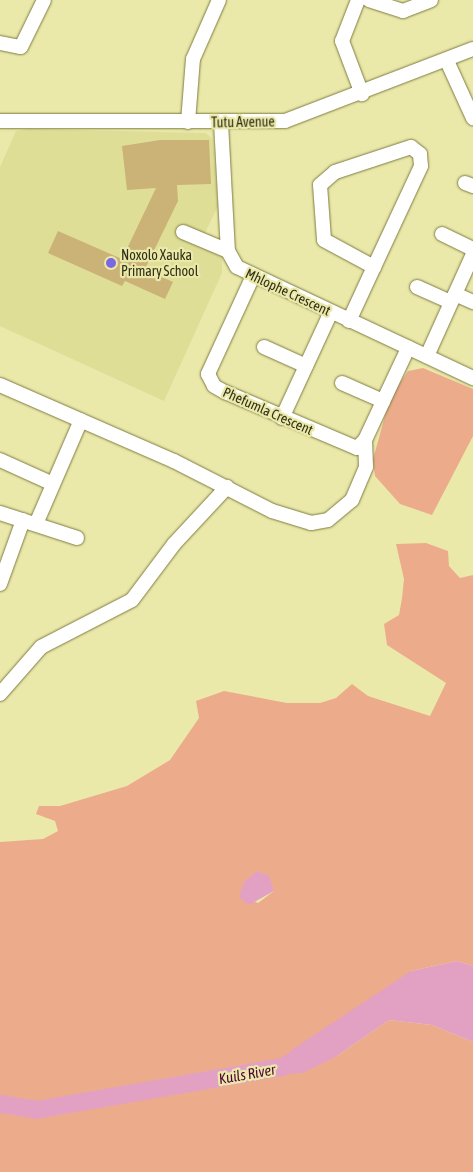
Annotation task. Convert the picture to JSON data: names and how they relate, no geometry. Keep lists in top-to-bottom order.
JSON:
{
  "streets": {
    "street": ["Tutu Avenue", "Mhlophe Crescent", "Phefumla Crescent"]
  },
  "crossings": [
    ["Mhlophe Crescent", "Phefumla Crescent"]
  ],
  "water": ["Kuils River"],
  "places": ["Noxolo Xauka Primary School"]
}
